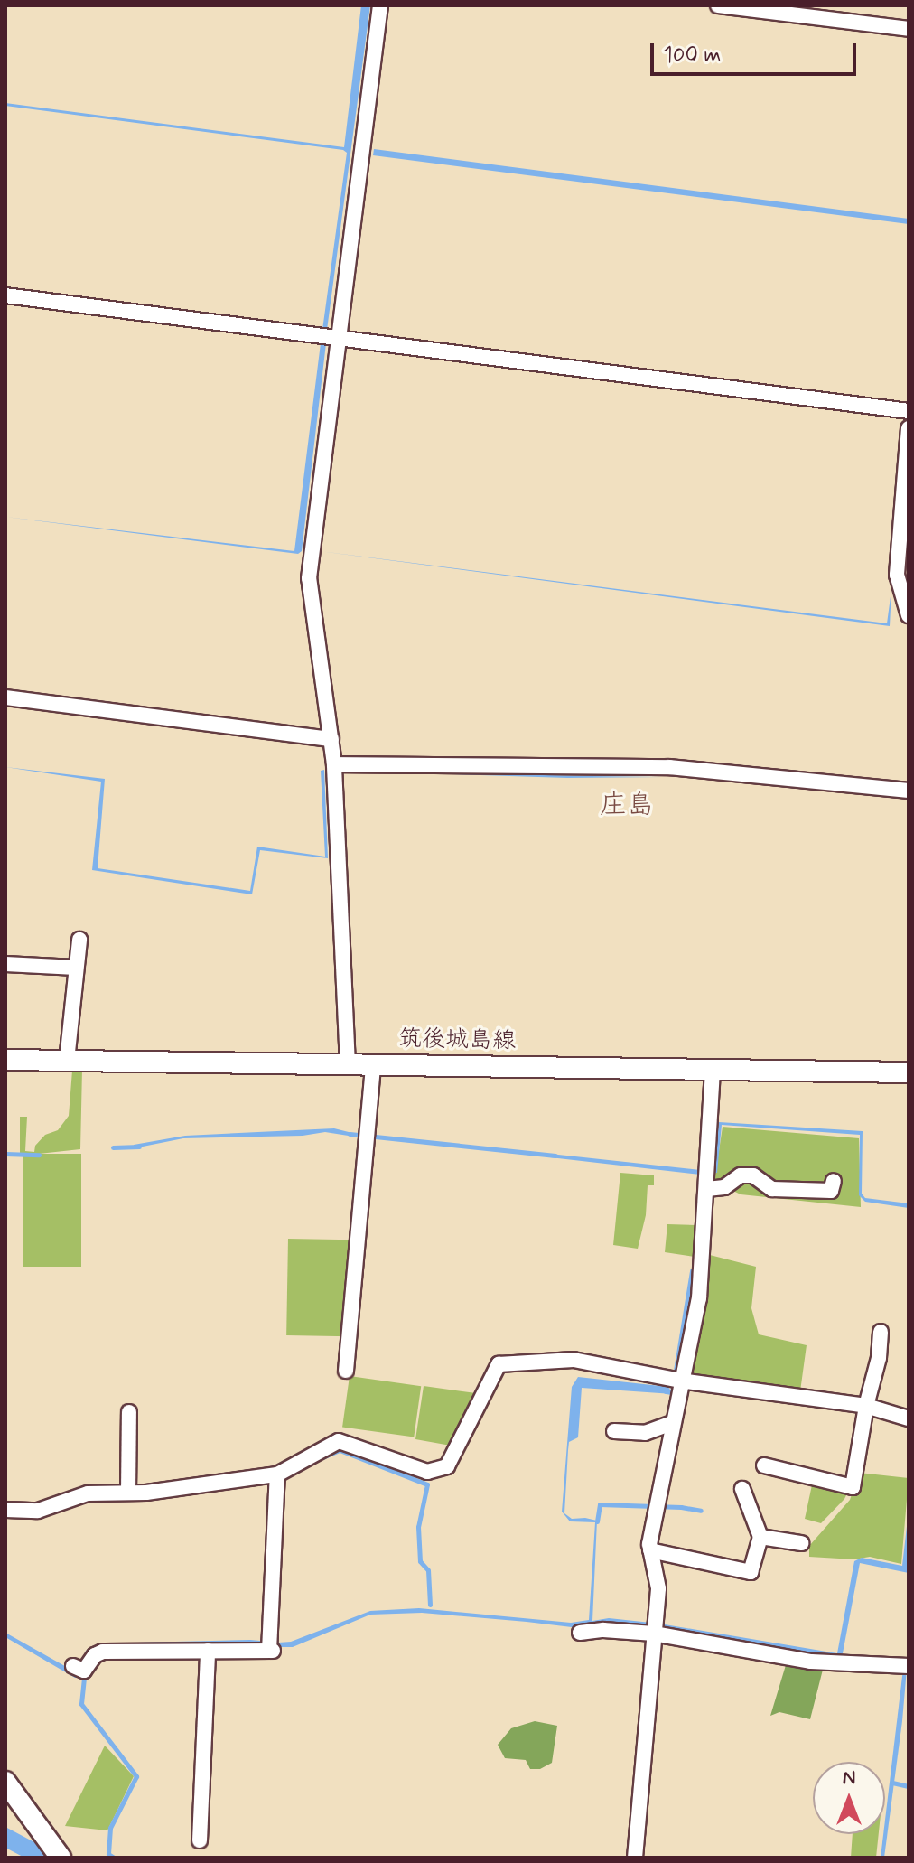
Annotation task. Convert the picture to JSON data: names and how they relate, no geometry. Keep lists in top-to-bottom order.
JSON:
{
  "streets": {
    "main road": ["筑後城島線"]
  },
  "districts": ["庄島"],
  "scale_bar": "100 m",
  "north": "top"
}
